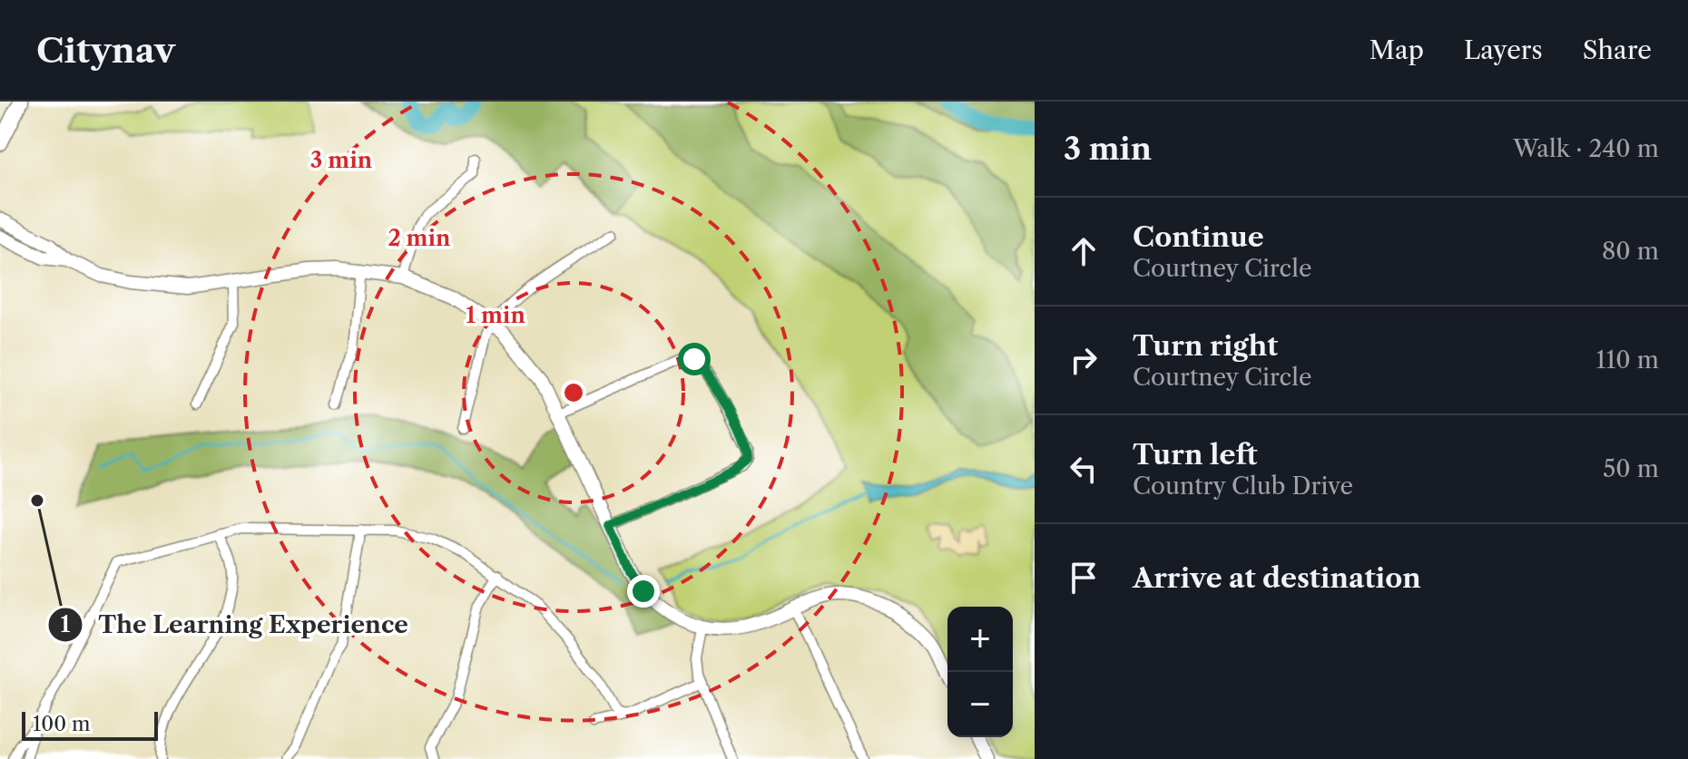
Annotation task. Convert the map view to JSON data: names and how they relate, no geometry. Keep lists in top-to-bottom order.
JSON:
{
  "places": ["The Learning Experience"],
  "scale_bar": "100 m",
  "page": {
    "header": "Citynav",
    "nav": ["Map", "Layers", "Share"],
    "heading": ["3 min", "Walk · 240 m"],
    "list": [
      ["Continue", "Courtney Circle", "80 m"],
      ["Turn right", "Courtney Circle", "110 m"],
      ["Turn left", "Country Club Drive", "50 m"],
      "Arrive at destination"
    ],
    "map_buttons": ["+", "−"],
    "scale": "100 m"
  },
  "rings": ["3 min", "2 min", "1 min"]
}
